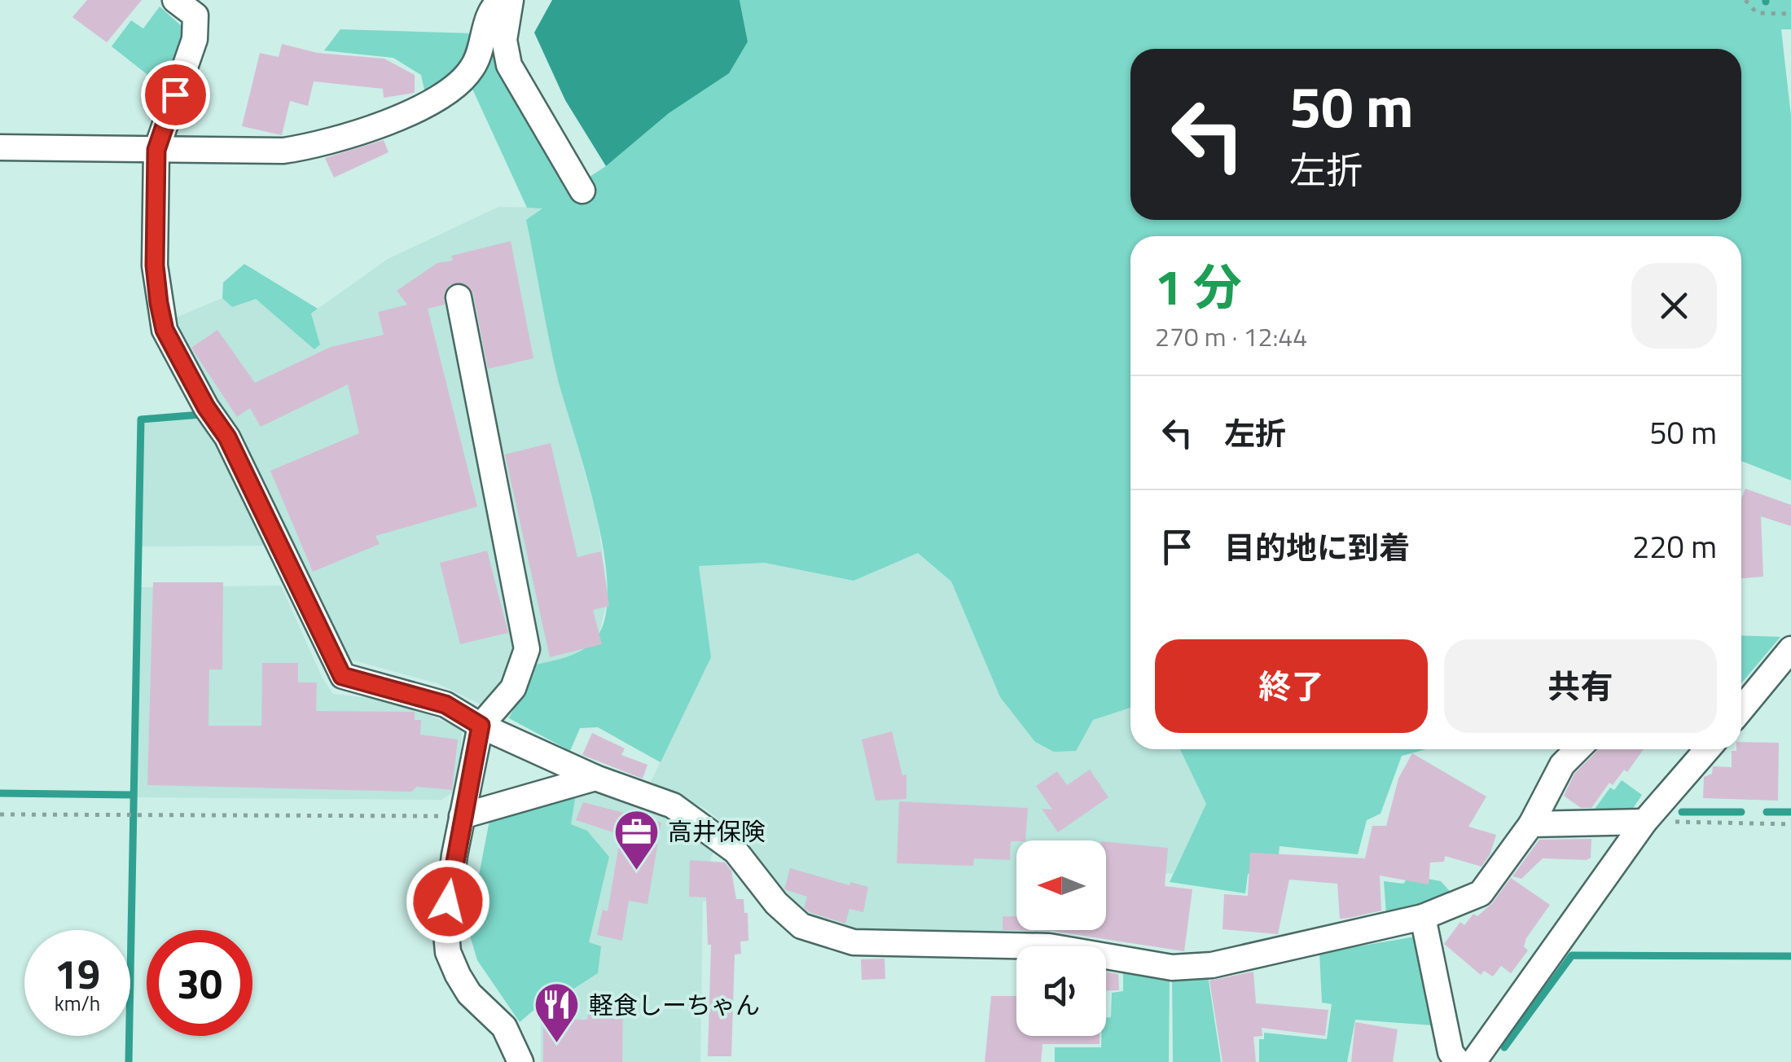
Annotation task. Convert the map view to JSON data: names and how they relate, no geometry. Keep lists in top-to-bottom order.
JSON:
{
  "places": {
    "office": ["高井保険"],
    "restaurant": ["軽食しーちゃん"]
  },
  "north": "left",
  "page": {
    "turn": ["50 m", "左折"],
    "heading": ["1 分", "270 m · 12:44"],
    "list": [
      {
        "name": "左折",
        "value": "50 m"
      },
      {
        "name": "目的地に到着",
        "value": "220 m"
      }
    ],
    "buttons": ["終了", "共有"],
    "speed": "19 km/h",
    "limit": "30"
  }
}
